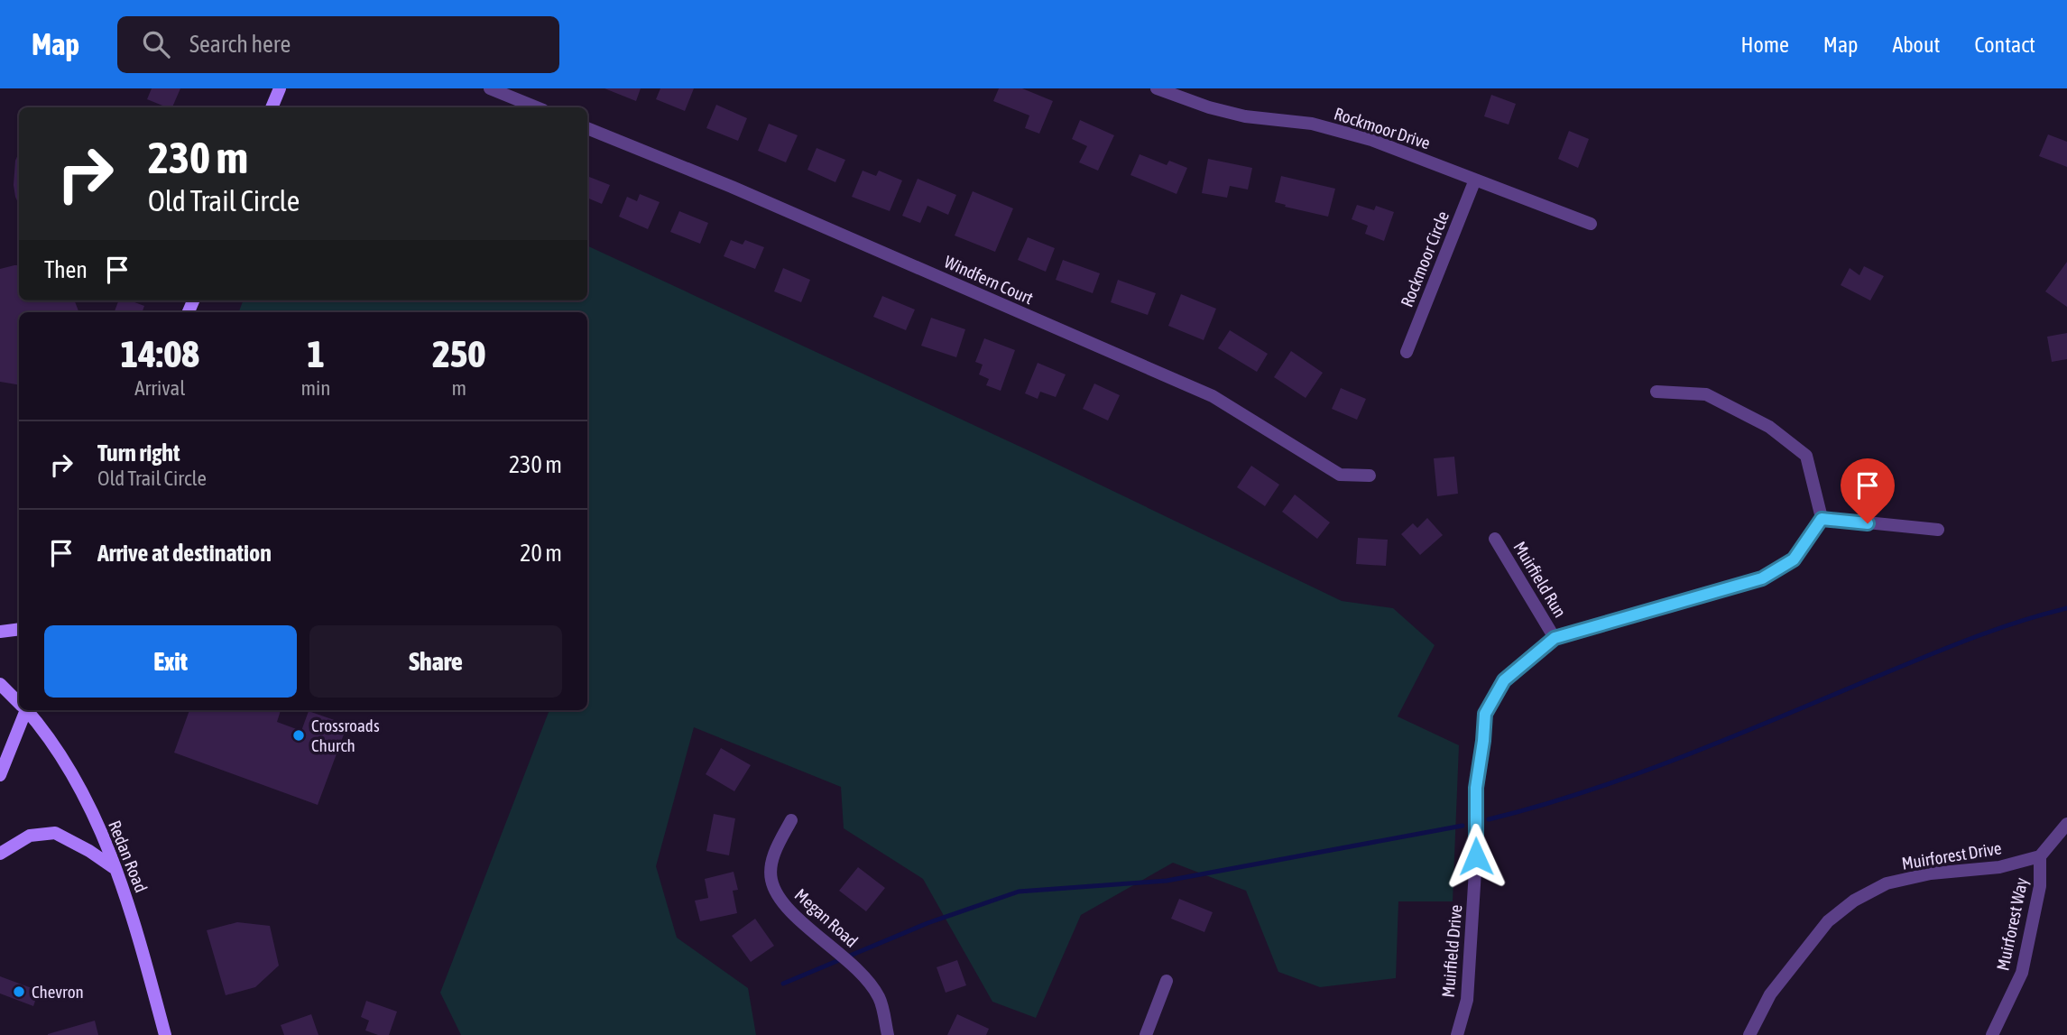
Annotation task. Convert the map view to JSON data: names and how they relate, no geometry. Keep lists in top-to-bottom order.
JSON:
{
  "streets": {
    "main road": ["Redan Road"],
    "street": [
      "Rockmoor Drive",
      "Rockmoor Circle",
      "Windfern Court",
      "Muirfield Run",
      "Muirforest Drive",
      "Megan Road",
      "Muirforest Way",
      "Muirfield Drive"
    ]
  },
  "crossings": [
    ["Rockmoor Drive", "Rockmoor Circle"],
    ["Muirfield Run", "Muirfield Drive"],
    ["Muirforest Drive", "Muirforest Way"]
  ],
  "places": ["Crossroads Church", "Chevron"],
  "page": {
    "header": "Map",
    "search": "Search here",
    "nav": [
      "Home",
      "Map",
      "About",
      "Contact"
    ],
    "turn": ["230 m", "Old Trail Circle"],
    "then": "Then",
    "eta": [
      "14:08",
      "Arrival",
      "1",
      "min",
      "250",
      "m"
    ],
    "list": [
      {
        "name": "Turn right",
        "note": "Old Trail Circle",
        "value": "230 m"
      },
      {
        "name": "Arrive at destination",
        "value": "20 m"
      }
    ],
    "buttons": ["Exit", "Share"]
  }
}
